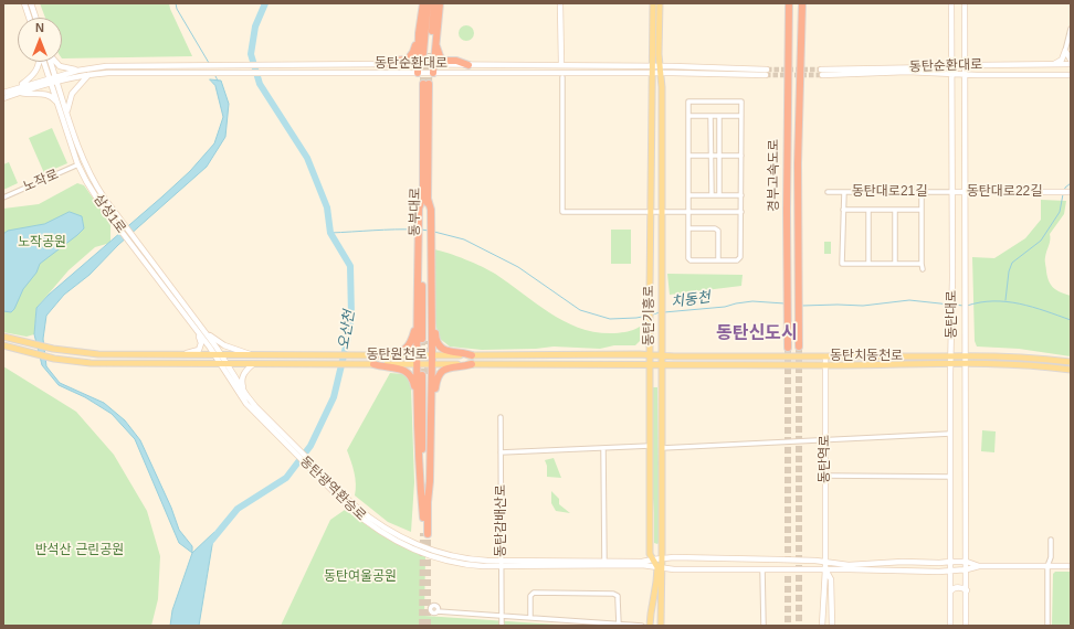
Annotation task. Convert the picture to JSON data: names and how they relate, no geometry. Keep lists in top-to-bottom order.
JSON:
{
  "streets": {
    "highway": ["경부고속도로", "동부대로"],
    "main road": ["동탄기흥로", "동탄원천로", "동탄치동천로"],
    "street": [
      "동탄순환대로",
      "노작로",
      "동탄대로21길",
      "동탄대로22길",
      "삼성1로",
      "동탄대로",
      "동탄역로",
      "동탄광역환승로",
      "동탄감배산로"
    ]
  },
  "crossings": [
    ["동탄순환대로", "삼성1로"],
    ["동탄순환대로", "동탄대로"],
    ["동탄순환대로", "동탄기흥로"],
    ["노작로", "삼성1로"],
    ["동탄대로21길", "동탄대로22길"],
    ["동탄대로21길", "동탄대로"],
    ["동탄대로22길", "동탄대로"],
    ["삼성1로", "동탄원천로"],
    ["삼성1로", "동탄광역환승로"],
    ["동탄대로", "동탄치동천로"],
    ["동탄기흥로", "동탄원천로"],
    ["동탄기흥로", "동탄치동천로"],
    ["동탄기흥로", "동탄광역환승로"],
    ["동탄원천로", "동탄치동천로"],
    ["동탄원천로", "동탄광역환승로"],
    ["동탄치동천로", "동탄역로"],
    ["동탄역로", "동탄광역환승로"],
    ["동탄광역환승로", "동탄감배산로"]
  ],
  "districts": ["동탄신도시"],
  "water": ["치동천", "오산천"],
  "parks": ["노작공원", "반석산 근린공원", "동탄여울공원"],
  "north": "top"
}
